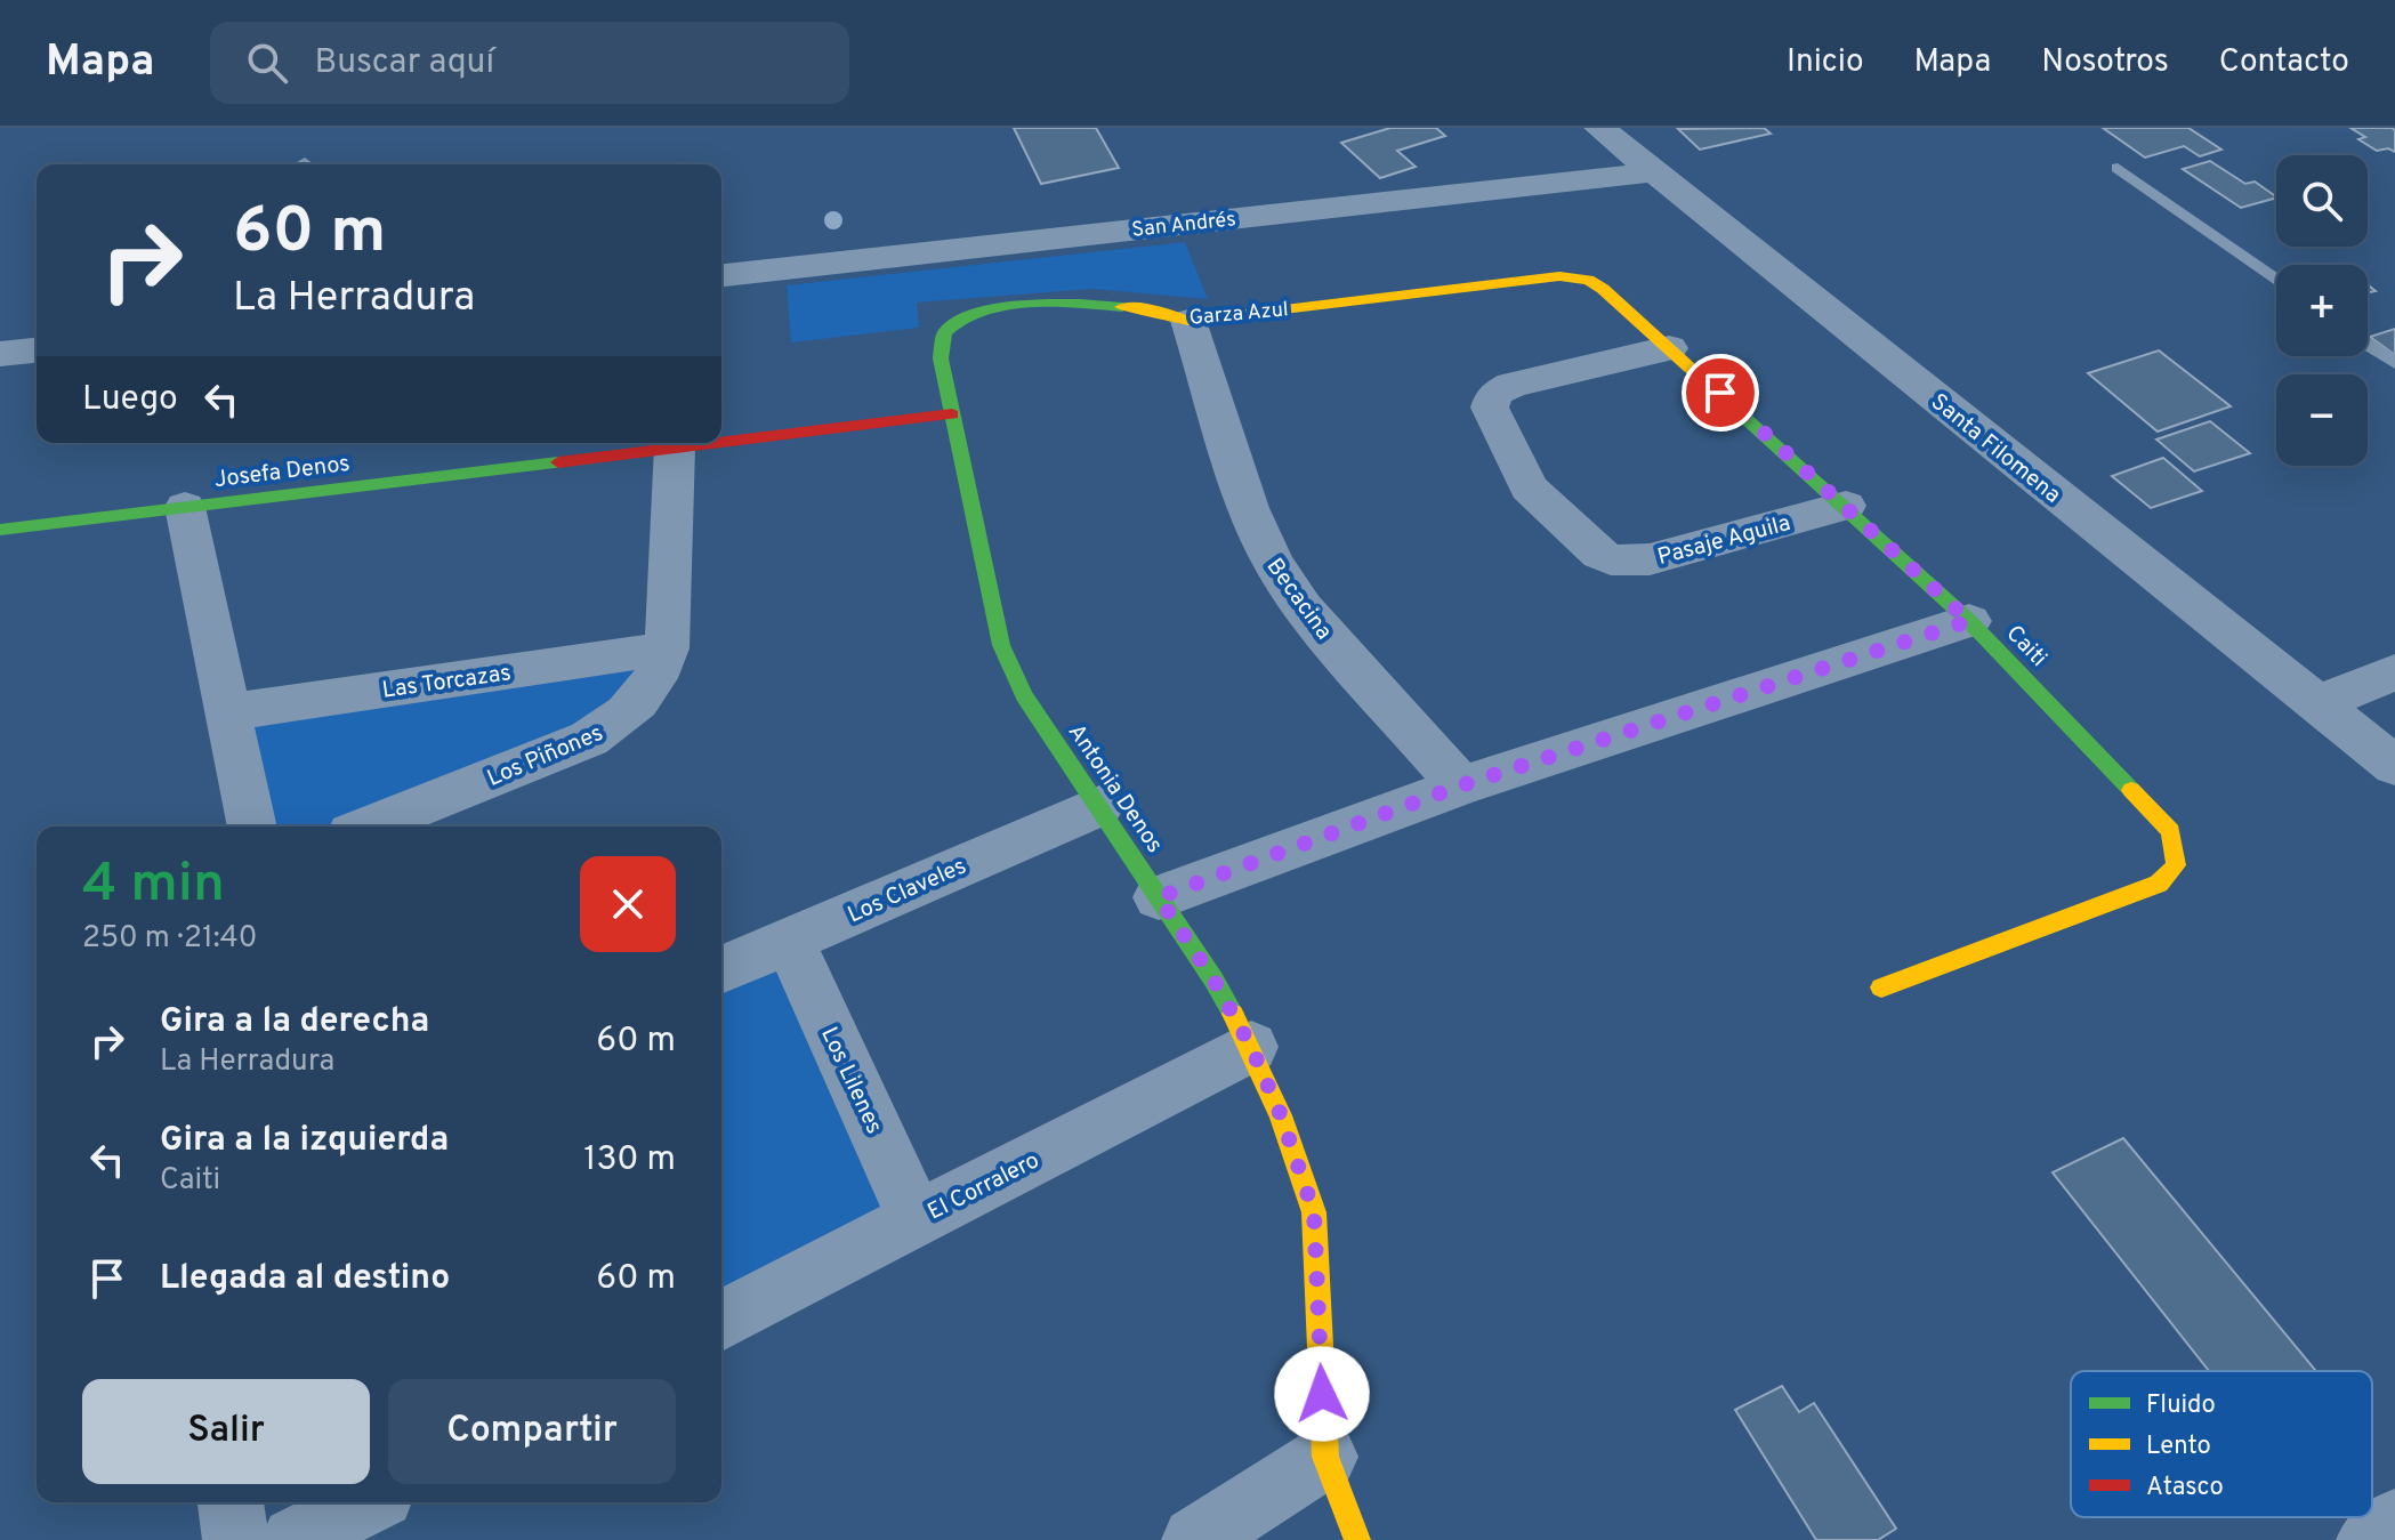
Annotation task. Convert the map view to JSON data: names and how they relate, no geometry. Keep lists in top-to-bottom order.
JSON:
{
  "streets": {
    "street": [
      "San Andrés",
      "Garza Azul",
      "Santa Filomena",
      "Josefa Denos",
      "Pasaje Aguila",
      "Becacina",
      "Caiti",
      "Las Torcazas",
      "Los Piñones",
      "Antonia Denos",
      "Los Claveles",
      "Los Lilenes",
      "El Corralero"
    ]
  },
  "crossings": [
    ["San Andrés", "Santa Filomena"],
    ["Garza Azul", "Josefa Denos"],
    ["Garza Azul", "Becacina"],
    ["Garza Azul", "Caiti"],
    ["Garza Azul", "Antonia Denos"],
    ["Josefa Denos", "Los Piñones"],
    ["Josefa Denos", "Antonia Denos"],
    ["Pasaje Aguila", "Caiti"],
    ["Las Torcazas", "Los Piñones"],
    ["Antonia Denos", "Los Claveles"],
    ["Antonia Denos", "El Corralero"],
    ["Los Claveles", "Los Lilenes"],
    ["Los Lilenes", "El Corralero"]
  ],
  "legend": ["Fluido", "Lento", "Atasco"],
  "page": {
    "header": "Mapa",
    "search": "Buscar aquí",
    "nav": [
      "Inicio",
      "Mapa",
      "Nosotros",
      "Contacto"
    ],
    "map_buttons": ["+", "−"],
    "turn": ["60 m", "La Herradura"],
    "then": "Luego",
    "heading": ["4 min", "250 m · 21:40"],
    "list": [
      {
        "name": "Gira a la derecha",
        "note": "La Herradura",
        "value": "60 m"
      },
      {
        "name": "Gira a la izquierda",
        "note": "Caiti",
        "value": "130 m"
      },
      {
        "name": "Llegada al destino",
        "value": "60 m"
      }
    ],
    "buttons": ["Salir", "Compartir"]
  }
}
